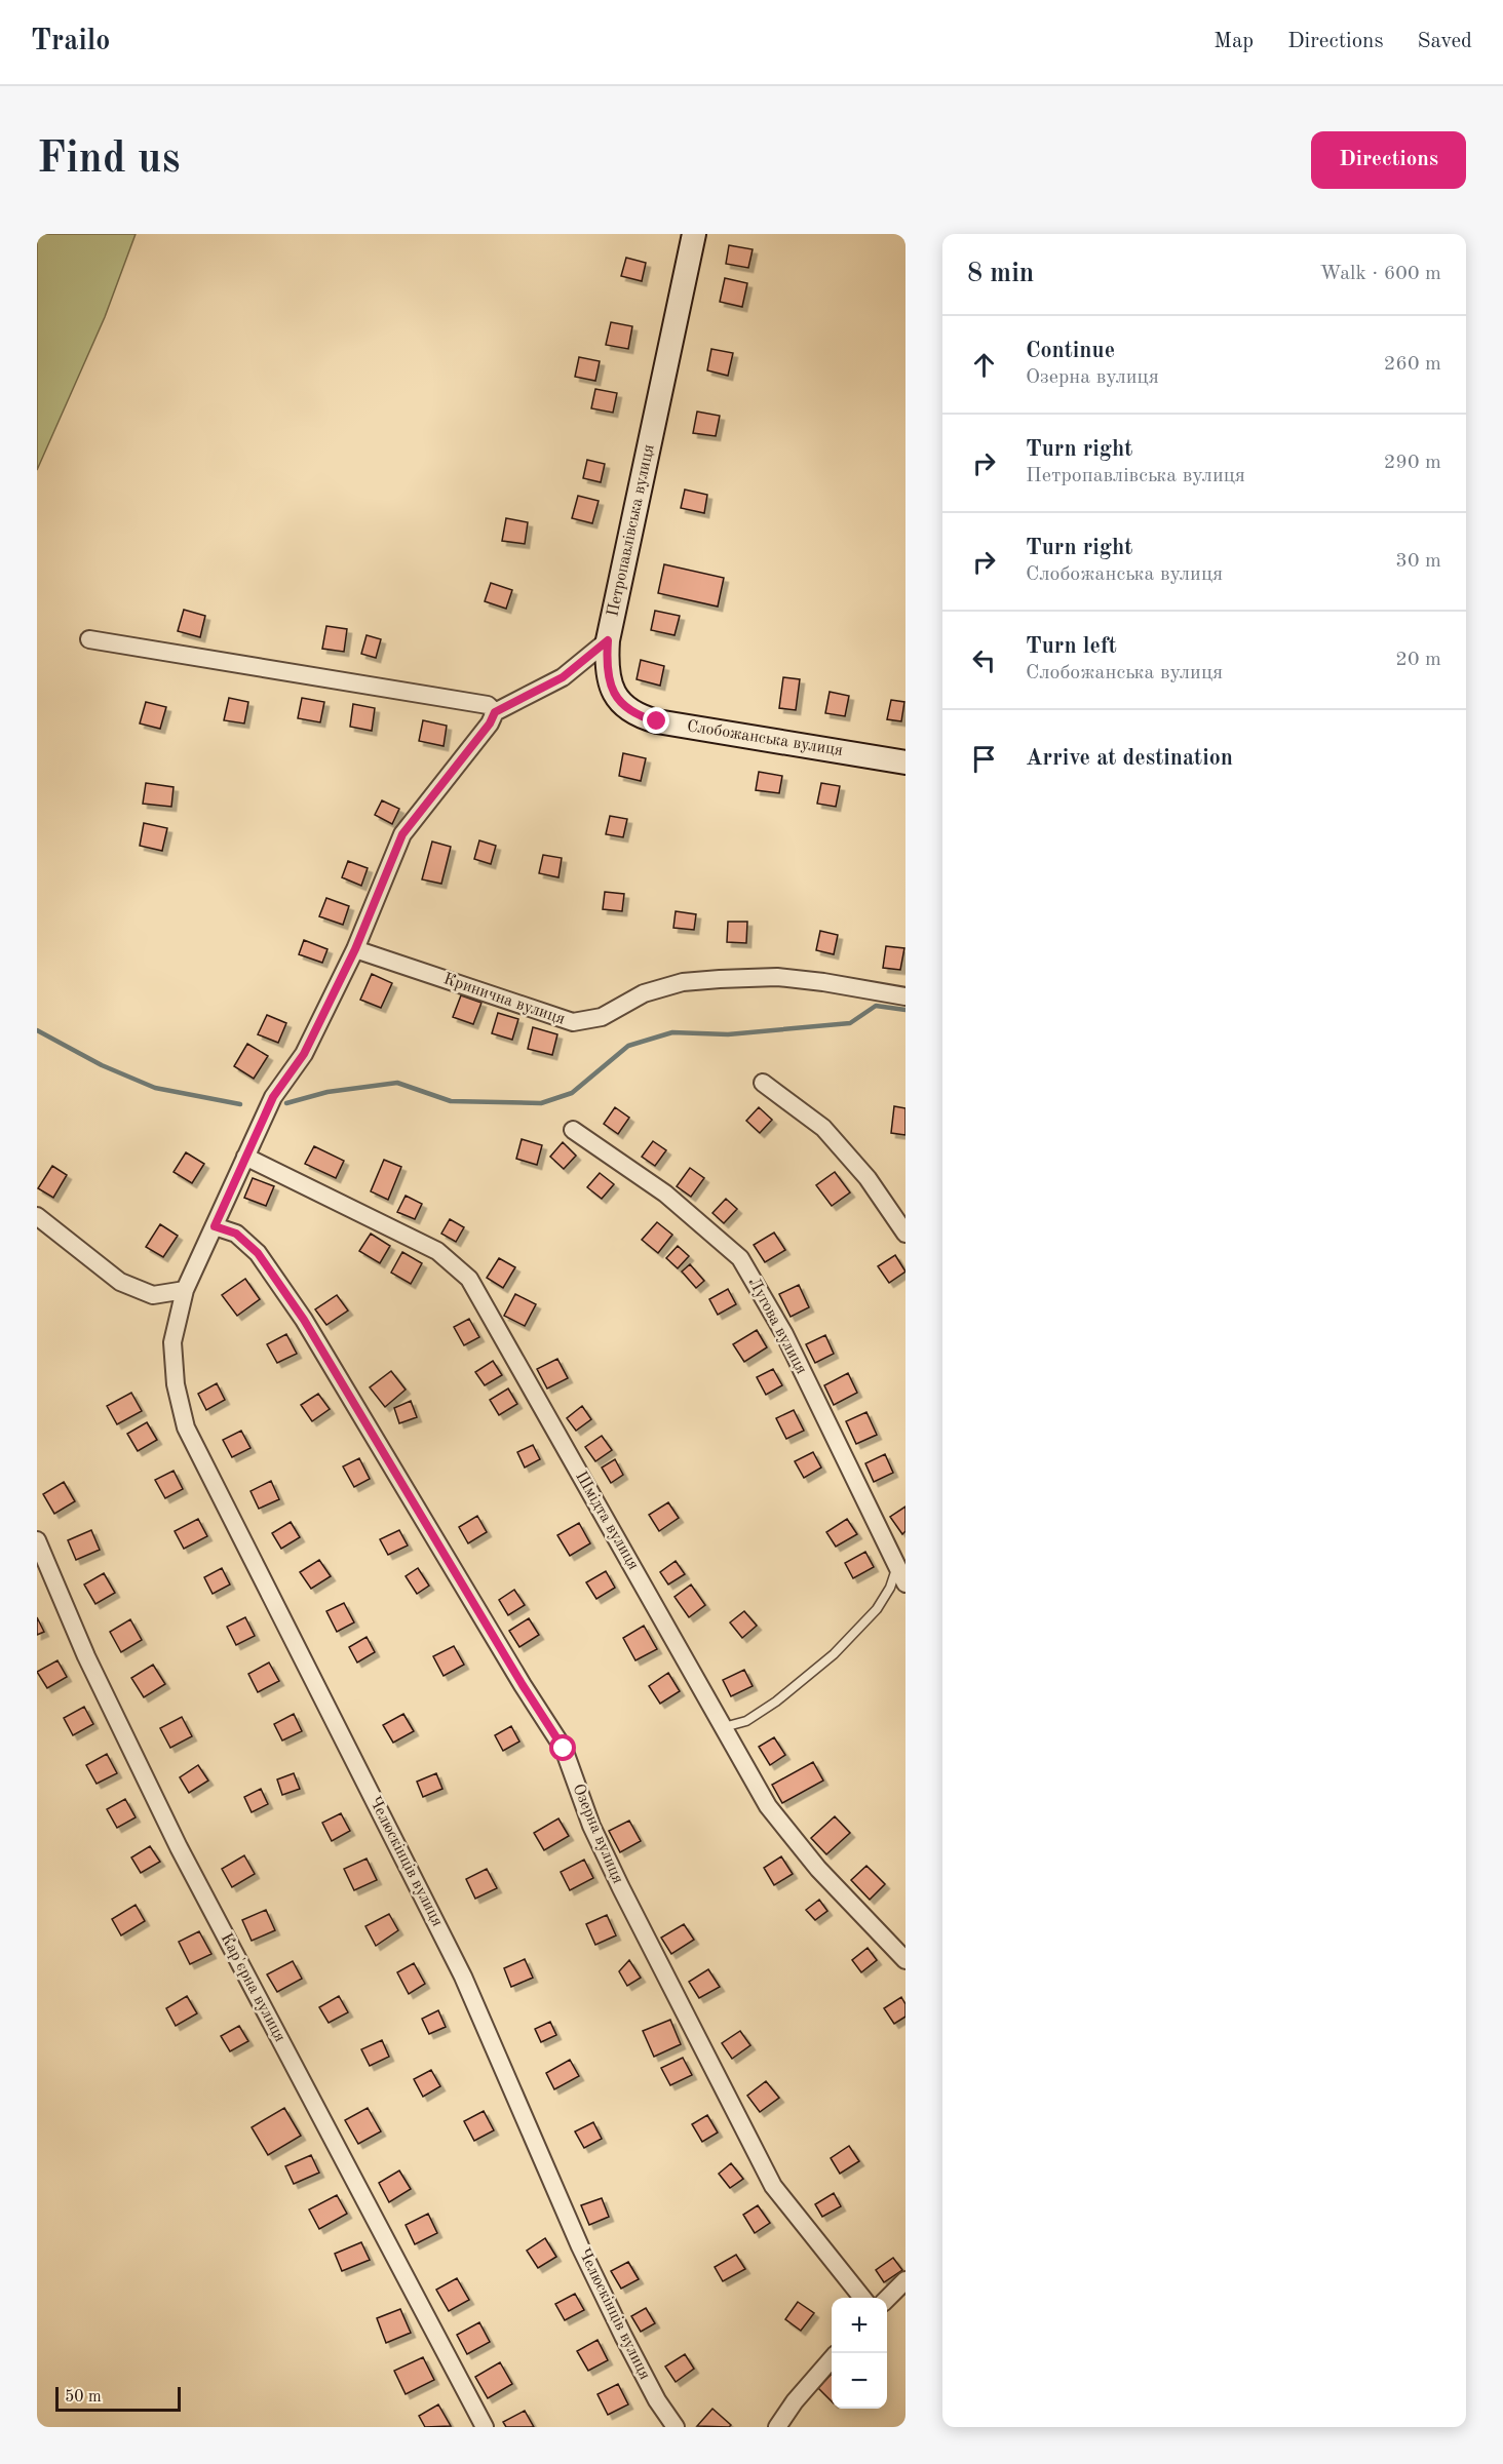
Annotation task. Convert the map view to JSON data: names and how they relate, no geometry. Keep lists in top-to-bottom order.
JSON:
{
  "streets": {
    "street": [
      "Петропавлівська вулиця",
      "Слобожанська вулиця",
      "Кринична вулиця",
      "Лугова вулиця",
      "Шмідта вулиця",
      "Озерна вулиця",
      "Челюскінців вулиця",
      "Кар'єрна вулиця"
    ]
  },
  "crossings": [
    ["Петропавлівська вулиця", "Слобожанська вулиця"]
  ],
  "scale_bar": "50 m",
  "page": {
    "header": "Trailo",
    "nav": ["Map", "Directions", "Saved"],
    "buttons": "Directions",
    "title": "Find us",
    "heading": ["8 min", "Walk · 600 m"],
    "list": [
      ["Continue", "Озерна вулиця", "260 m"],
      ["Turn right", "Петропавлівська вулиця", "290 m"],
      ["Turn right", "Слобожанська вулиця", "30 m"],
      ["Turn left", "Слобожанська вулиця", "20 m"],
      "Arrive at destination"
    ],
    "map_buttons": ["+", "−"],
    "scale": "50 m"
  }
}
